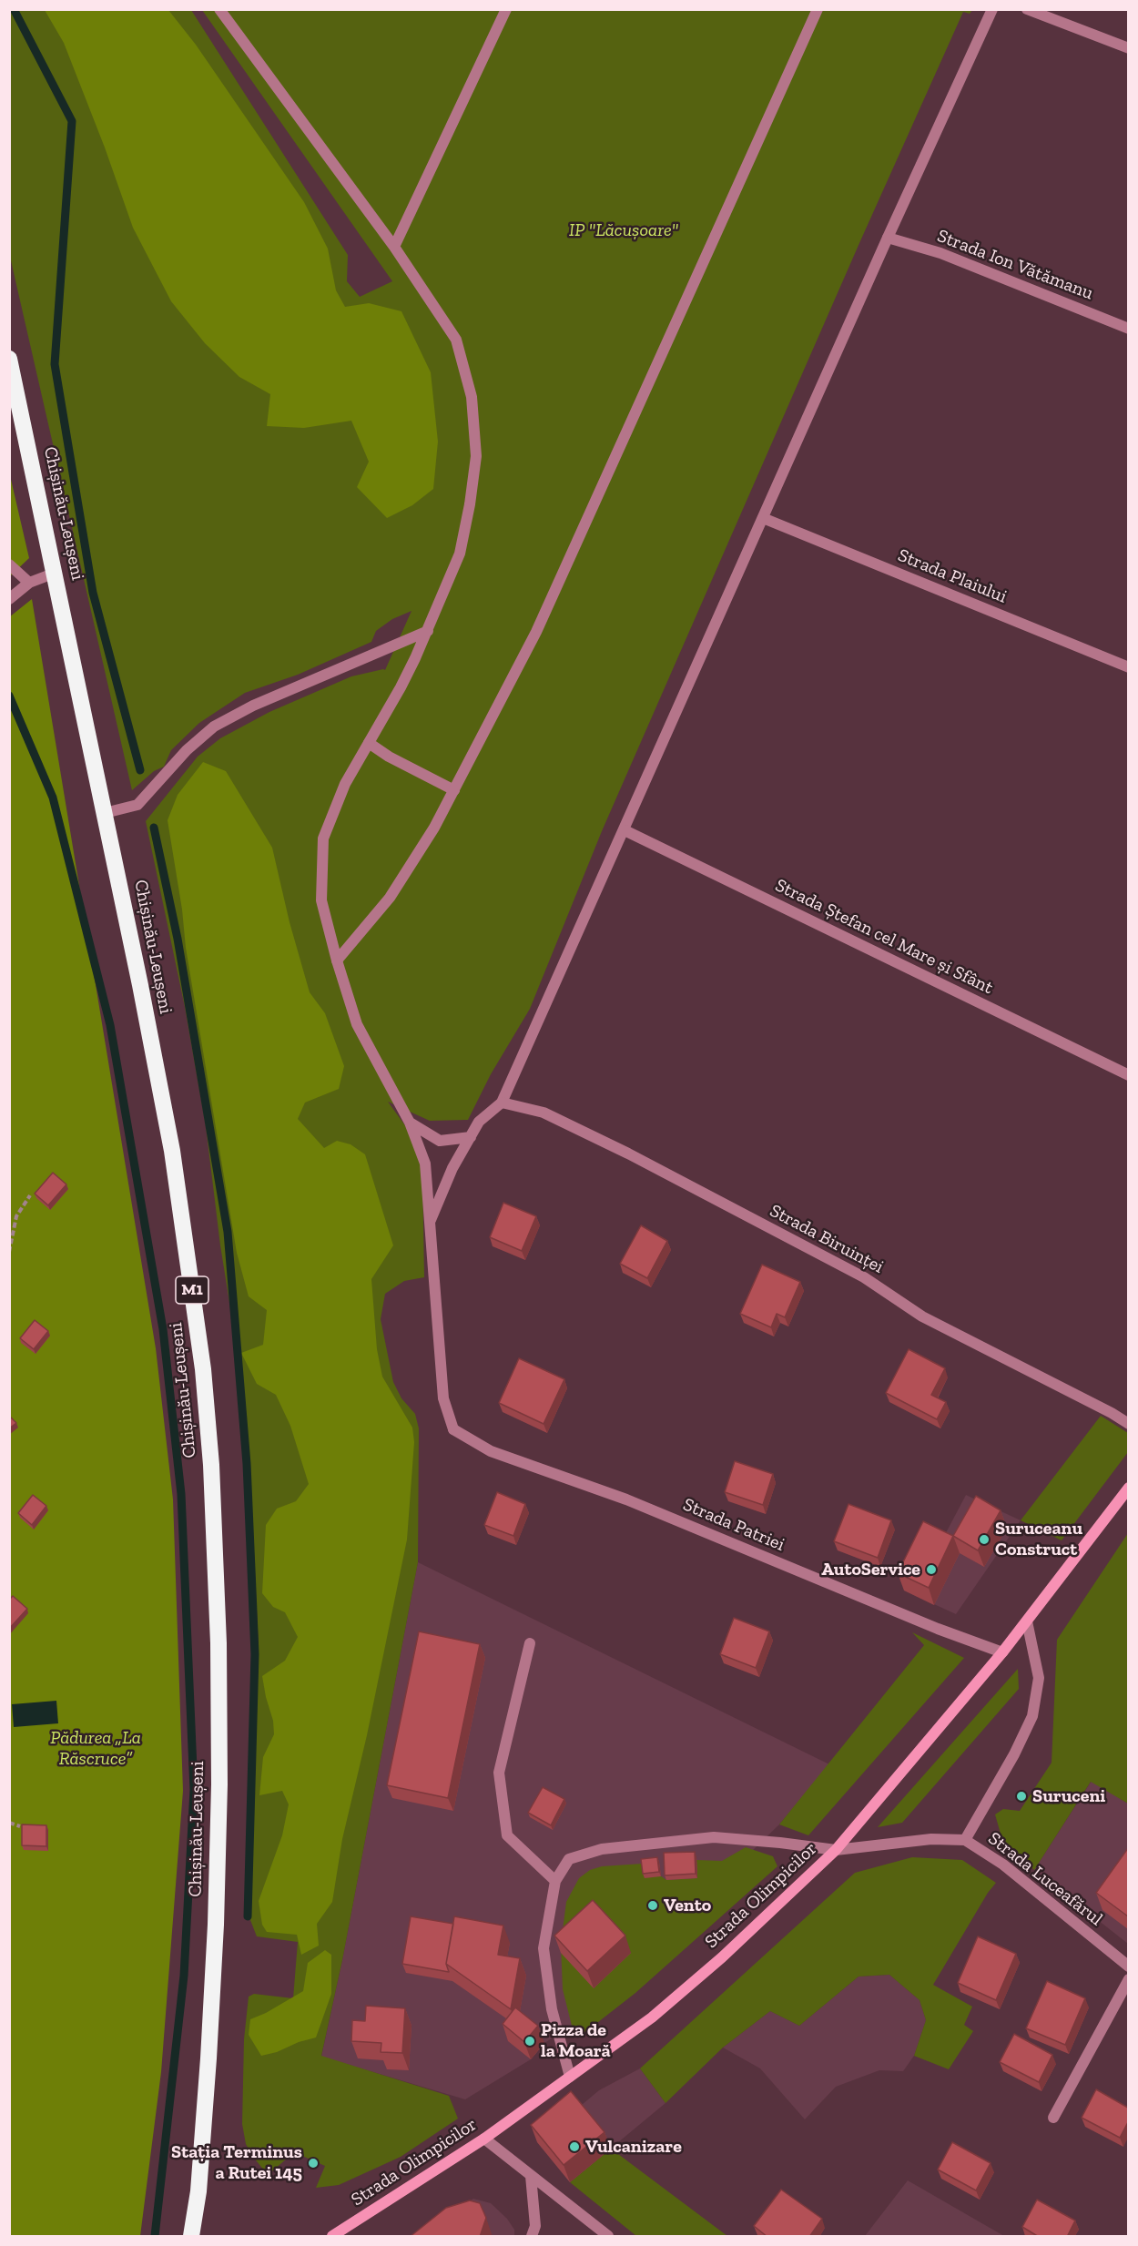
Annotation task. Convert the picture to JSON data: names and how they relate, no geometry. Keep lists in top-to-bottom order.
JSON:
{
  "streets": {
    "highway": ["Chișinău-Leușeni", "M1"],
    "main road": ["Strada Olimpicilor"],
    "street": [
      "Strada Ion Vătămanu",
      "Strada Plaiului",
      "Strada Ștefan cel Mare și Sfânt",
      "Strada Biruinței",
      "Strada Patriei",
      "Strada Luceafărul"
    ]
  },
  "crossings": [
    ["Strada Patriei", "Strada Olimpicilor"],
    ["Strada Luceafărul", "Strada Olimpicilor"]
  ],
  "parks": ["IP \"Lăcușoare\"", "Pădurea „La Răscruce”"],
  "places": [
    "Suruceanu Construct",
    "AutoService",
    "Suruceni",
    "Vento",
    "Pizza de la Moară",
    "Vulcanizare",
    "Stația Terminus a Rutei 145"
  ]
}
